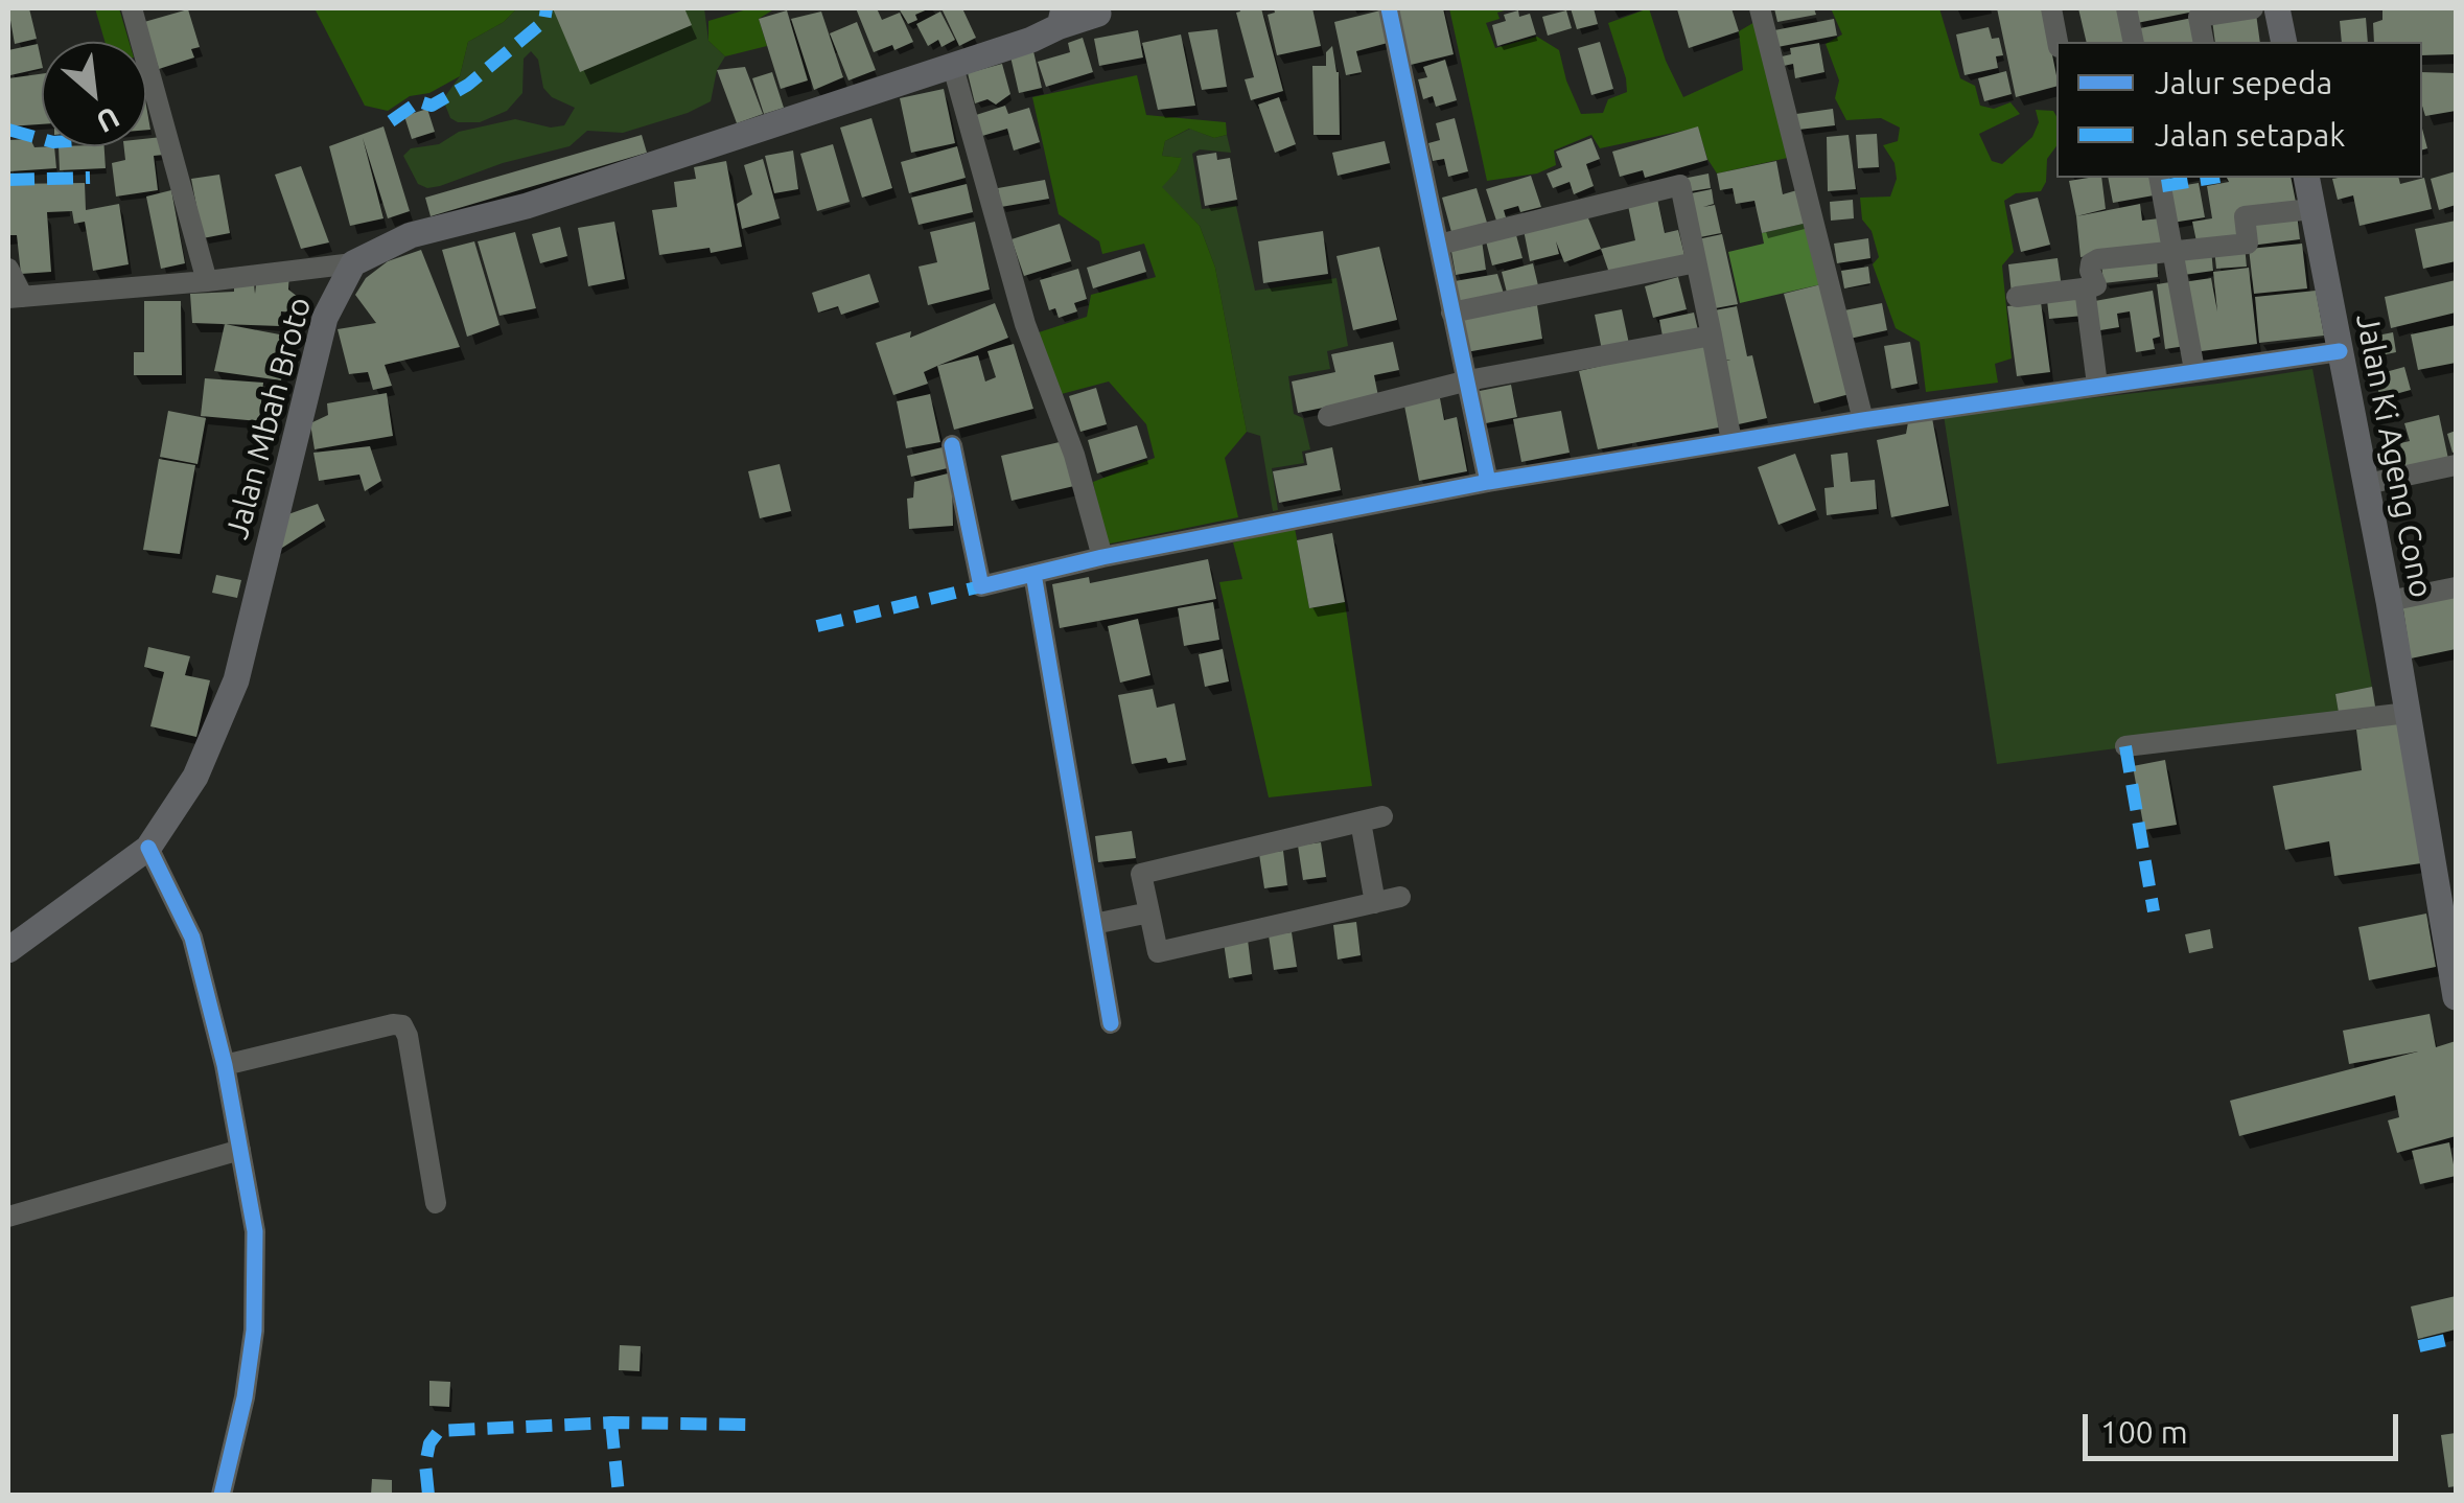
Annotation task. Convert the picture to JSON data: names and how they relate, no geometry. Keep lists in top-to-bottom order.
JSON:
{
  "streets": {
    "main road": ["Jalan Mbah Broto", "Jalan Ki Ageng Cono"]
  },
  "legend": ["Jalur sepeda", "Jalan setapak"],
  "scale_bar": "100 m",
  "north": "bottom right"
}
